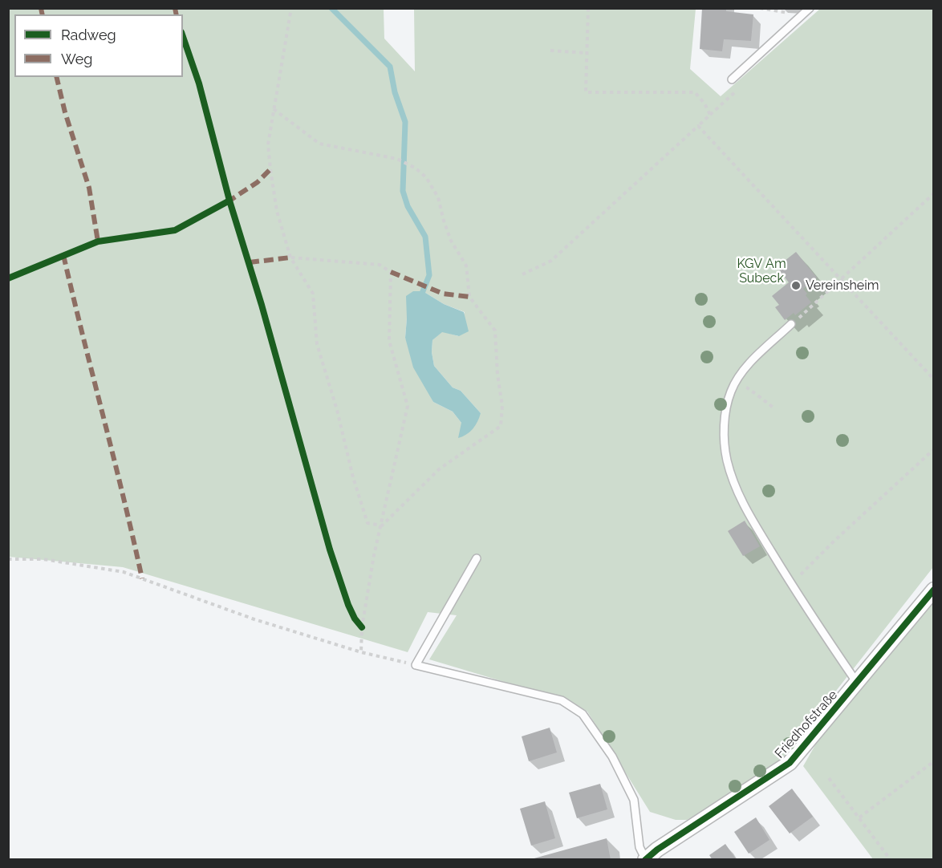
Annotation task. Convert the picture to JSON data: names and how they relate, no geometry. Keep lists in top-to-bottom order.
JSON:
{
  "streets": {
    "street": ["Friedhofstraße"]
  },
  "parks": ["KGV Am Subeck"],
  "places": ["Vereinsheim"],
  "legend": ["Radweg", "Weg"]
}
